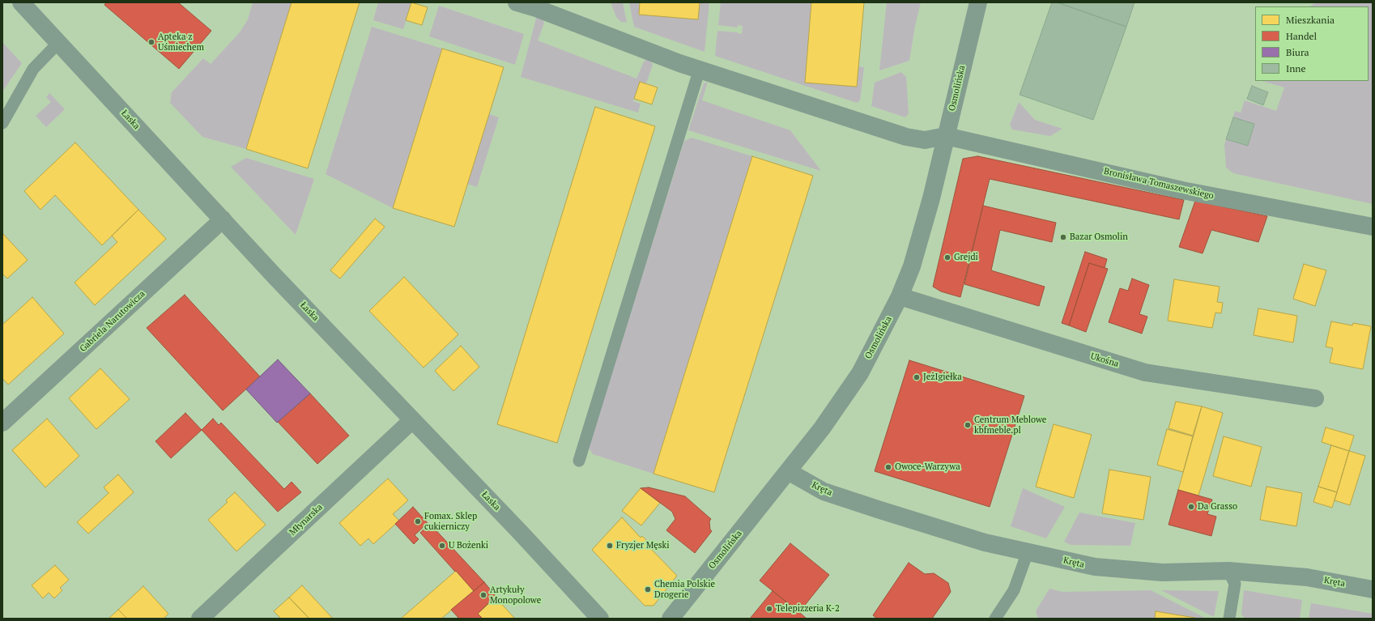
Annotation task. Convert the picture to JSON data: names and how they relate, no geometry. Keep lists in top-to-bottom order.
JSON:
{
  "streets": {
    "street": [
      "Osmolińska",
      "Łaska",
      "Bronisława Tomaszewskiego",
      "Gabriela Narutowicza",
      "Ukośna",
      "Kręta",
      "Młynarska"
    ]
  },
  "crossings": [
    ["Osmolińska", "Bronisława Tomaszewskiego"],
    ["Osmolińska", "Ukośna"],
    ["Osmolińska", "Kręta"],
    ["Łaska", "Gabriela Narutowicza"],
    ["Łaska", "Młynarska"]
  ],
  "places": [
    "Apteka z Uśmiechem",
    "Bazar Osmolin",
    "Grejdi",
    "JeżIgiełka",
    "Centrum Meblowe kbfmeble.pl",
    "Owoce-Warzywa",
    "Da Grasso",
    "Fomax. Sklep cukierniczy",
    "U Bożenki",
    "Fryzjer Męski",
    "Chemia Polskie Drogerie",
    "Artykuły Monopolowe",
    "Telepizzeria K-2"
  ],
  "legend": [
    "Mieszkania",
    "Handel",
    "Biura",
    "Inne"
  ]
}
